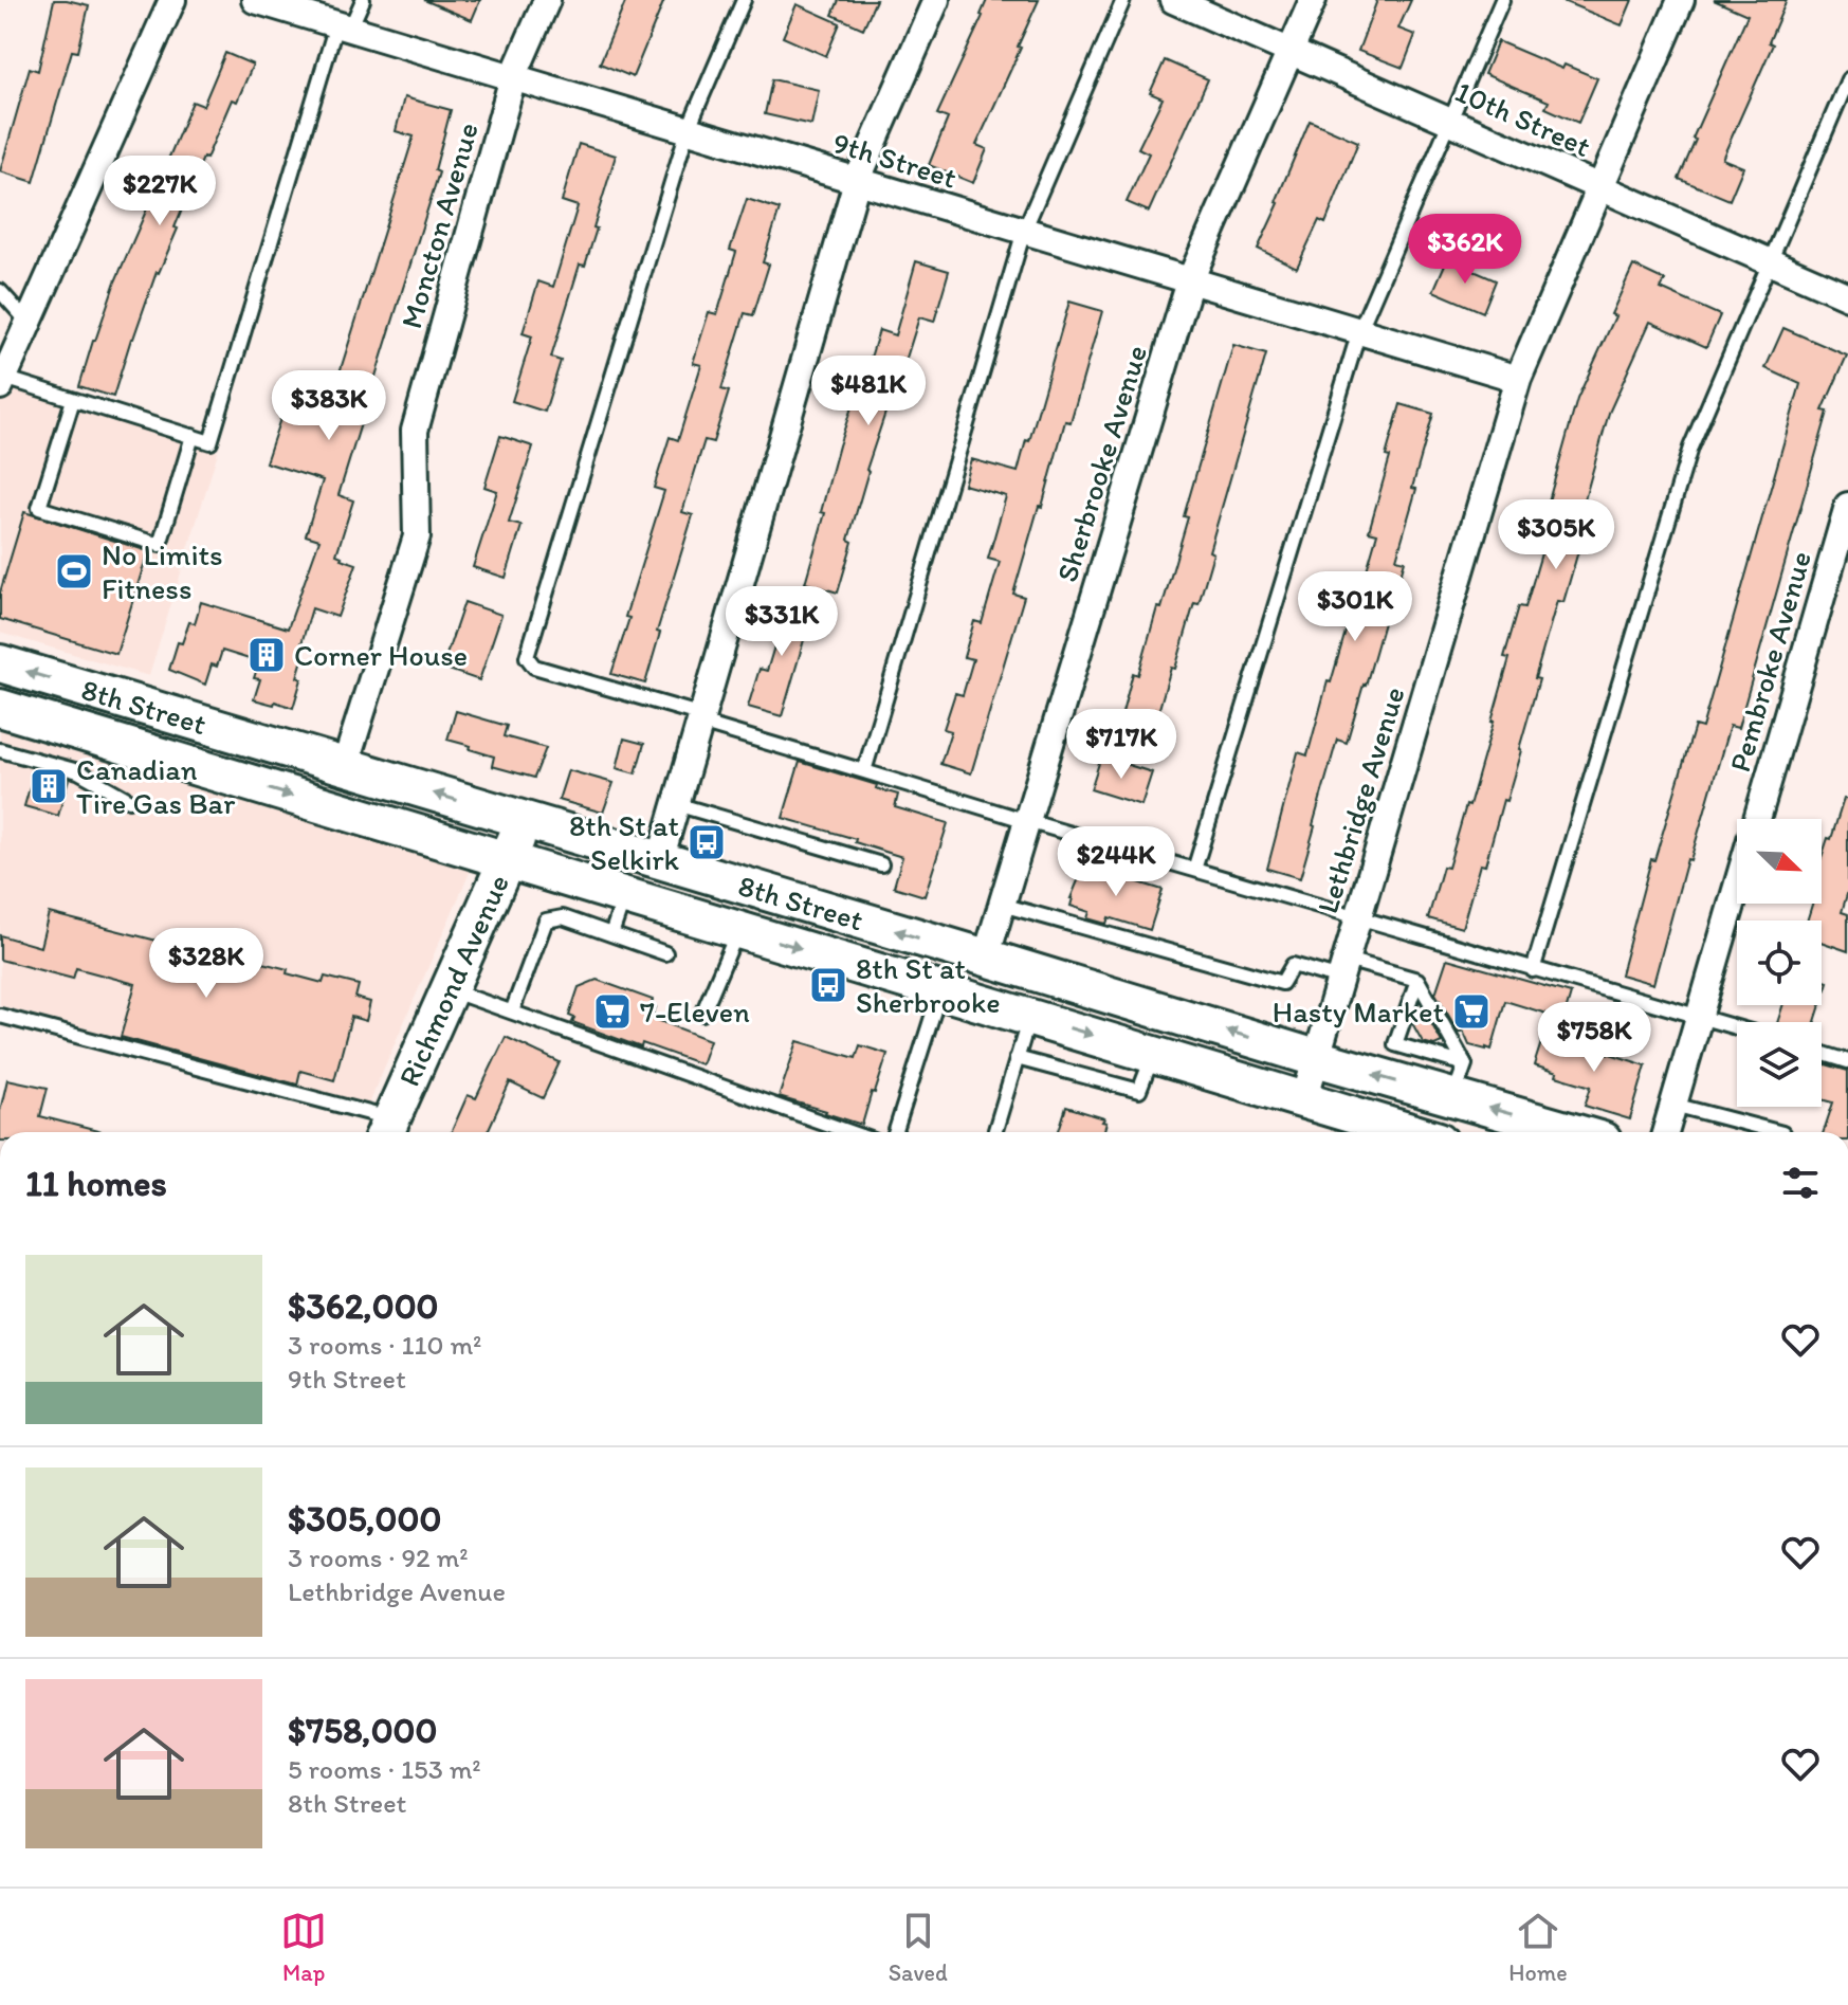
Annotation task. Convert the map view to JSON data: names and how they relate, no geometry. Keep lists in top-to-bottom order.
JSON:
{
  "streets": {
    "main road": ["8th Street", "Richmond Avenue"],
    "street": [
      "10th Street",
      "9th Street",
      "Moncton Avenue",
      "Sherbrooke Avenue",
      "Pembroke Avenue",
      "Lethbridge Avenue"
    ]
  },
  "crossings": [
    ["10th Street", "Sherbrooke Avenue"],
    ["10th Street", "Lethbridge Avenue"],
    ["9th Street", "Moncton Avenue"],
    ["9th Street", "Sherbrooke Avenue"],
    ["9th Street", "Lethbridge Avenue"],
    ["Moncton Avenue", "8th Street"],
    ["Sherbrooke Avenue", "8th Street"],
    ["8th Street", "Lethbridge Avenue"],
    ["8th Street", "Richmond Avenue"]
  ],
  "places": {
    "sports": ["No Limits Fitness"],
    "building": ["Corner House", "Canadian Tire Gas Bar"],
    "bus stop": ["8th St at Selkirk", "8th St at Sherbrooke"],
    "supermarket": ["7-Eleven", "Hasty Market"]
  },
  "north": "bottom right",
  "page": {
    "price": [
      "$227K",
      "$362K",
      "$481K",
      "$383K",
      "$305K",
      "$301K",
      "$331K",
      "$717K",
      "$244K",
      "$328K",
      "$758K"
    ],
    "heading": "11 homes",
    "list": [
      {
        "name": "$362,000",
        "note": "3 rooms · 110 m² · 9th Street"
      },
      {
        "name": "$305,000",
        "note": "3 rooms · 92 m² · Lethbridge Avenue"
      },
      {
        "name": "$758,000",
        "note": "5 rooms · 153 m² · 8th Street"
      }
    ],
    "tabs": ["Map", "Saved", "Home"]
  }
}
